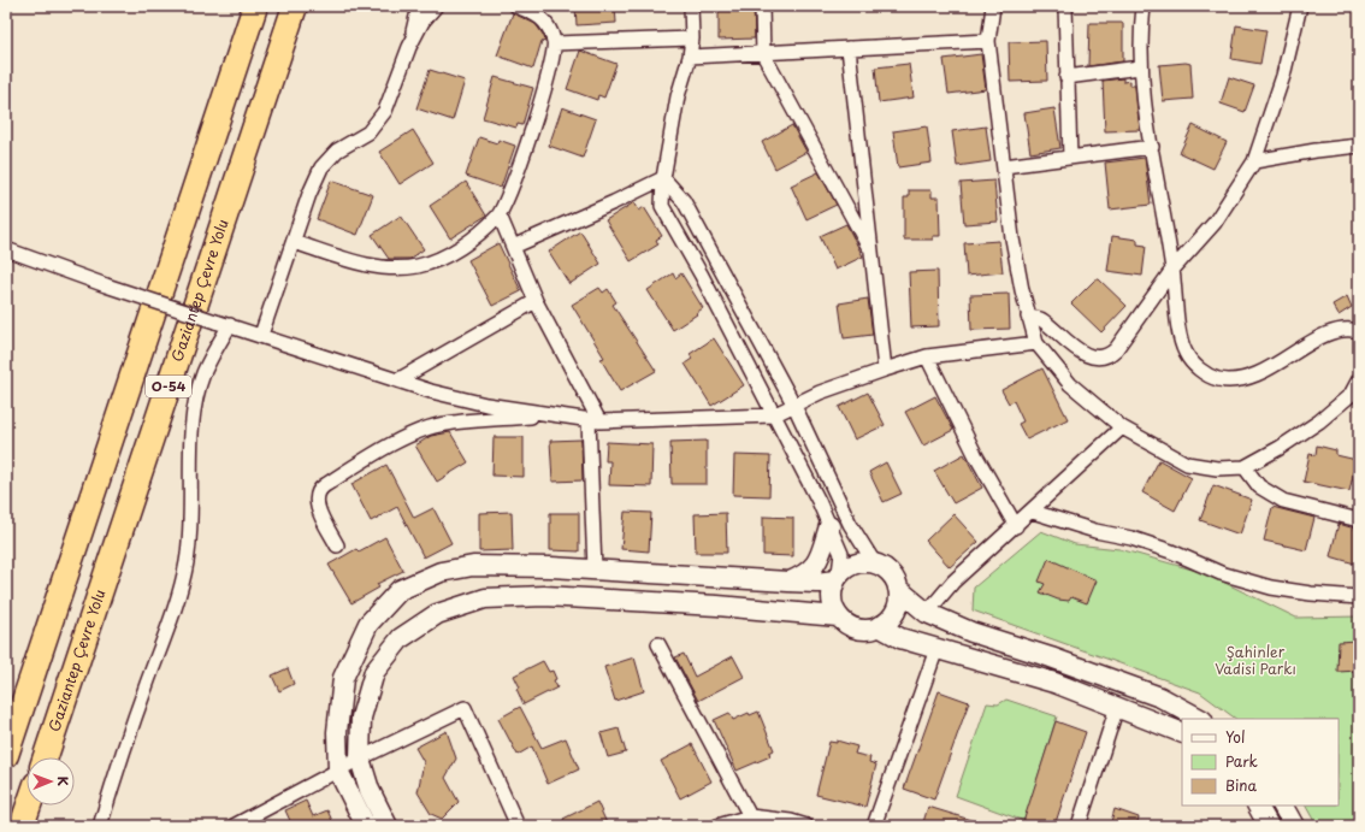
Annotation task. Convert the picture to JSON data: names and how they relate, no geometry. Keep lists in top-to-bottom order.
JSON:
{
  "streets": {
    "highway": ["Gaziantep Çevre Yolu", "O-54"]
  },
  "parks": ["Şahinler Vadisi Parkı"],
  "legend": ["Yol", "Park", "Bina"],
  "north": "right"
}
